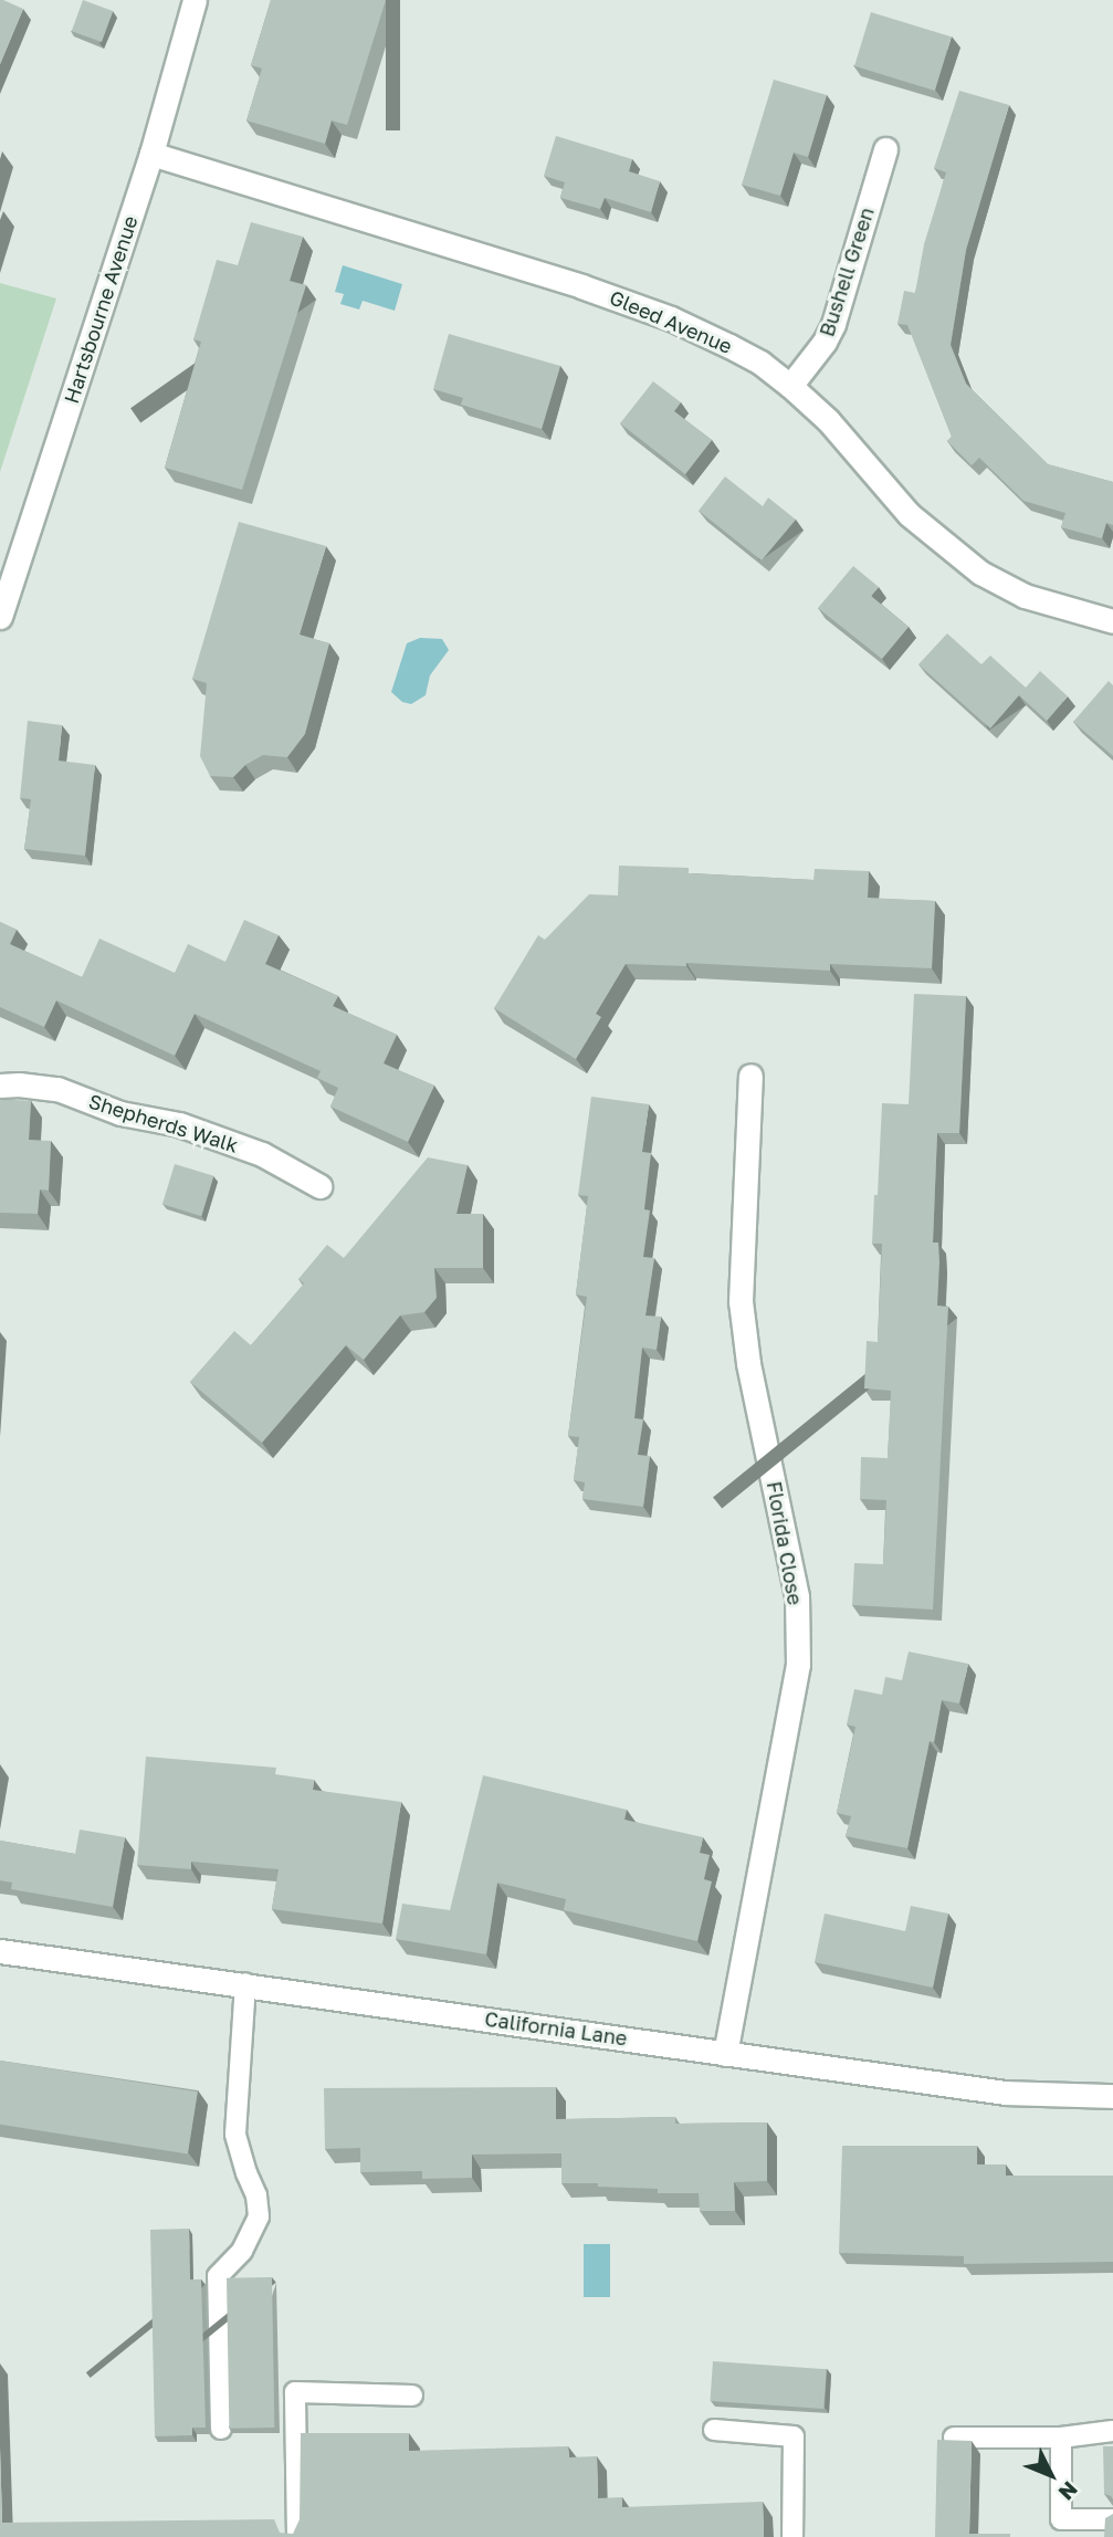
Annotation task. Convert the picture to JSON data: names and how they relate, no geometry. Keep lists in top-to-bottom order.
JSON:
{
  "streets": {
    "street": [
      "Bushell Green",
      "Hartsbourne Avenue",
      "Gleed Avenue",
      "Shepherds Walk",
      "Florida Close",
      "California Lane"
    ]
  },
  "crossings": [
    ["Bushell Green", "Gleed Avenue"],
    ["Hartsbourne Avenue", "Gleed Avenue"],
    ["Florida Close", "California Lane"]
  ],
  "north": "bottom right"
}
